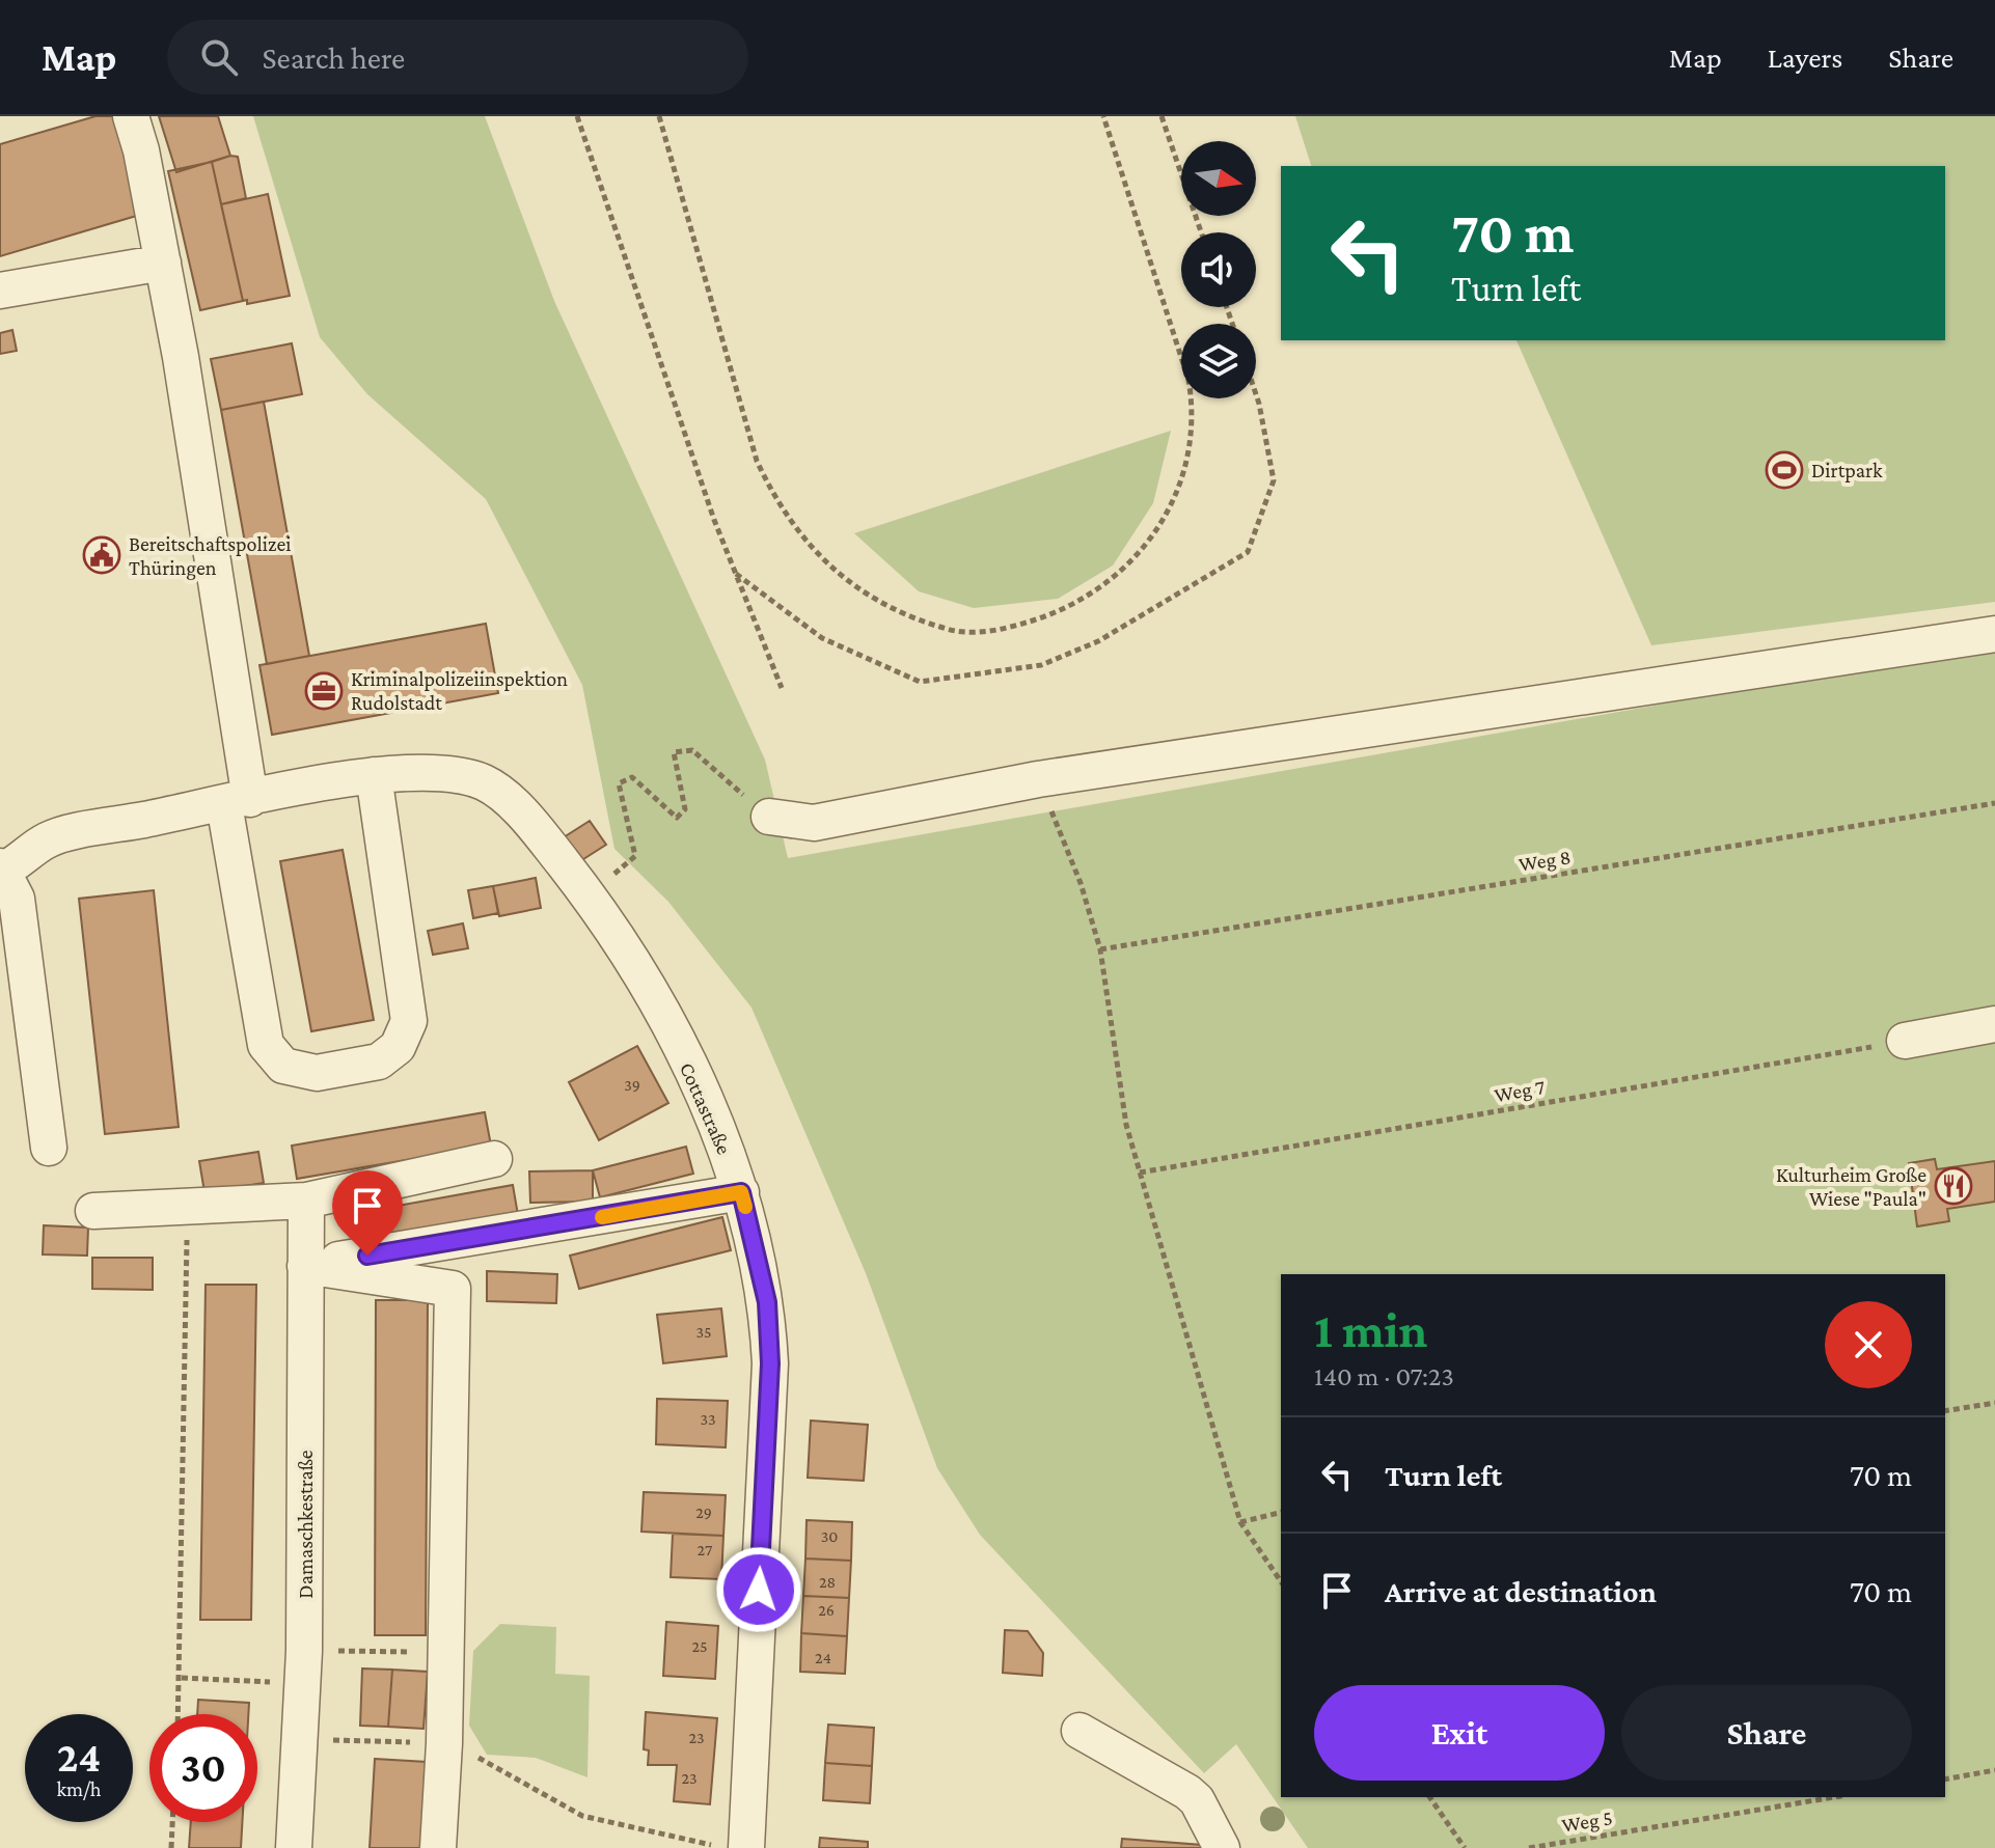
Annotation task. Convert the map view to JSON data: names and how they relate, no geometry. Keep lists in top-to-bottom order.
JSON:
{
  "streets": {
    "street": ["Cottastraße", "Damaschkestraße"],
    "path": ["Weg 8", "Weg 7", "Weg 5"]
  },
  "places": {
    "sports": ["Dirtpark"],
    "public building": ["Bereitschaftspolizei Thüringen"],
    "office": ["Kriminalpolizeiinspektion Rudolstadt"],
    "restaurant": ["Kulturheim Große Wiese \"Paula\""]
  },
  "house_numbers": [
    "39",
    "35",
    "33",
    "29",
    "30",
    "27",
    "28",
    "26",
    "25",
    "24",
    "23",
    "23"
  ],
  "north": "right",
  "page": {
    "header": "Map",
    "search": "Search here",
    "nav": ["Map", "Layers", "Share"],
    "turn": ["70 m", "Turn left"],
    "heading": ["1 min", "140 m · 07:23"],
    "list": [
      {
        "name": "Turn left",
        "value": "70 m"
      },
      {
        "name": "Arrive at destination",
        "value": "70 m"
      }
    ],
    "buttons": ["Exit", "Share"],
    "speed": "24 km/h",
    "limit": "30"
  }
}
